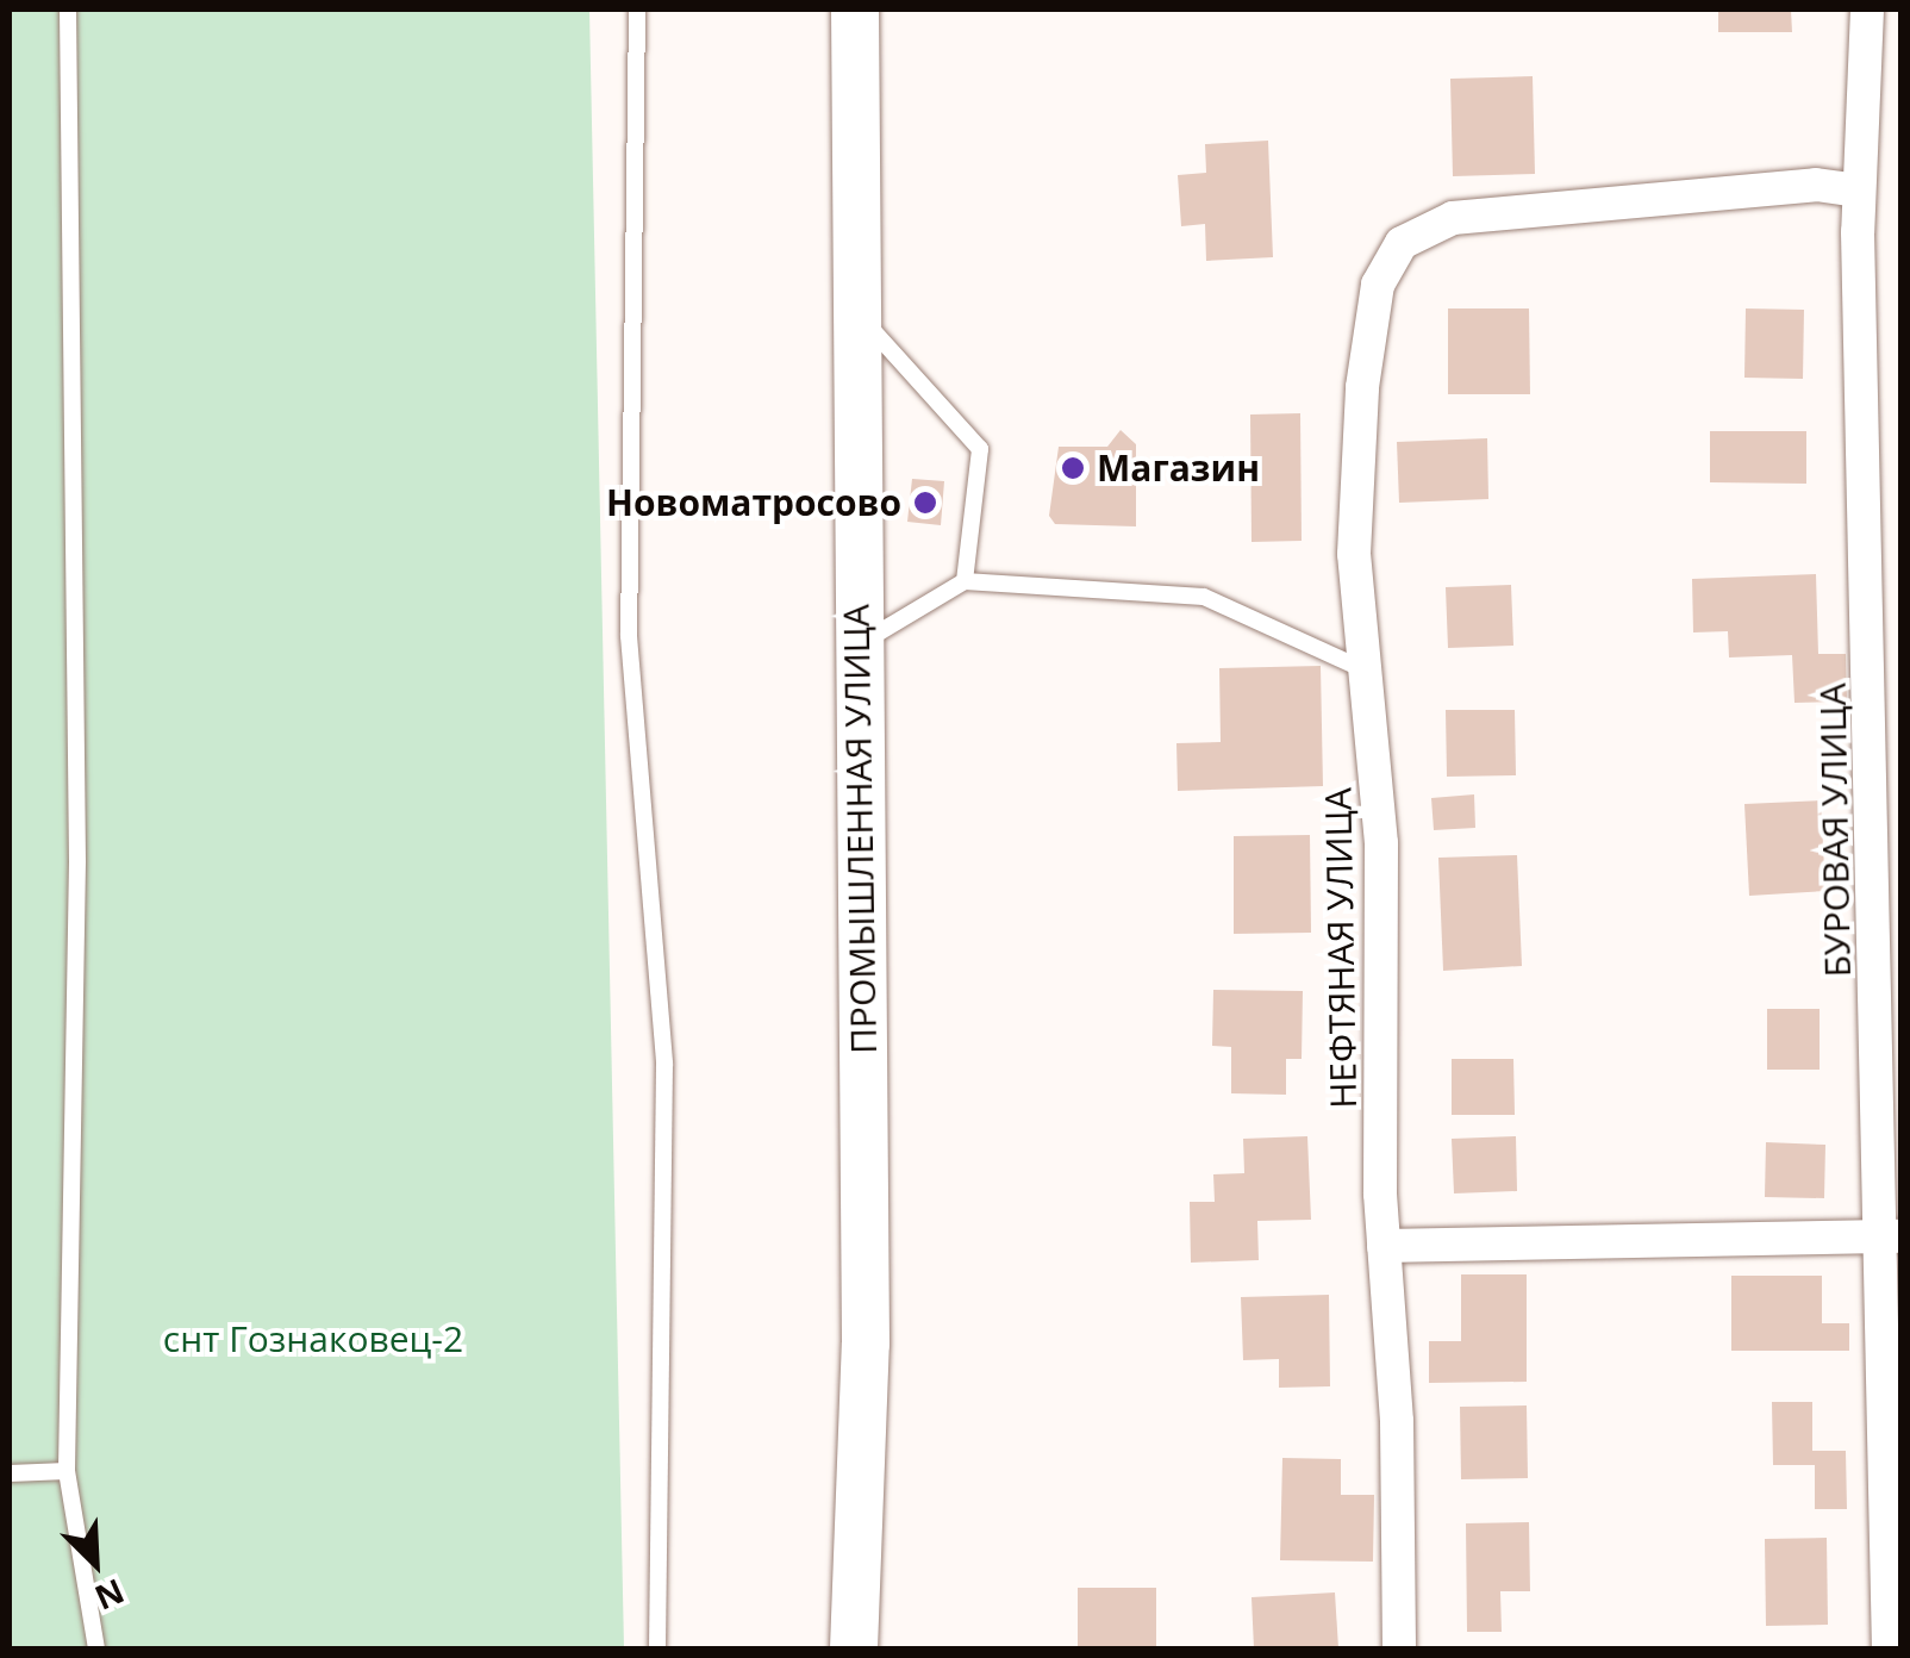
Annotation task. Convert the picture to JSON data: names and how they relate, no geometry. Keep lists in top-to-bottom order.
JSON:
{
  "streets": {
    "main road": ["ПРОМЫШЛЕННАЯ УЛИЦА"],
    "street": ["БУРОВАЯ УЛИЦА", "НЕФТЯНАЯ УЛИЦА"]
  },
  "crossings": [
    ["БУРОВАЯ УЛИЦА", "НЕФТЯНАЯ УЛИЦА"]
  ],
  "parks": ["снт Гознаковец-2"],
  "places": ["Магазин", "Новоматросово"],
  "north": "bottom right"
}
